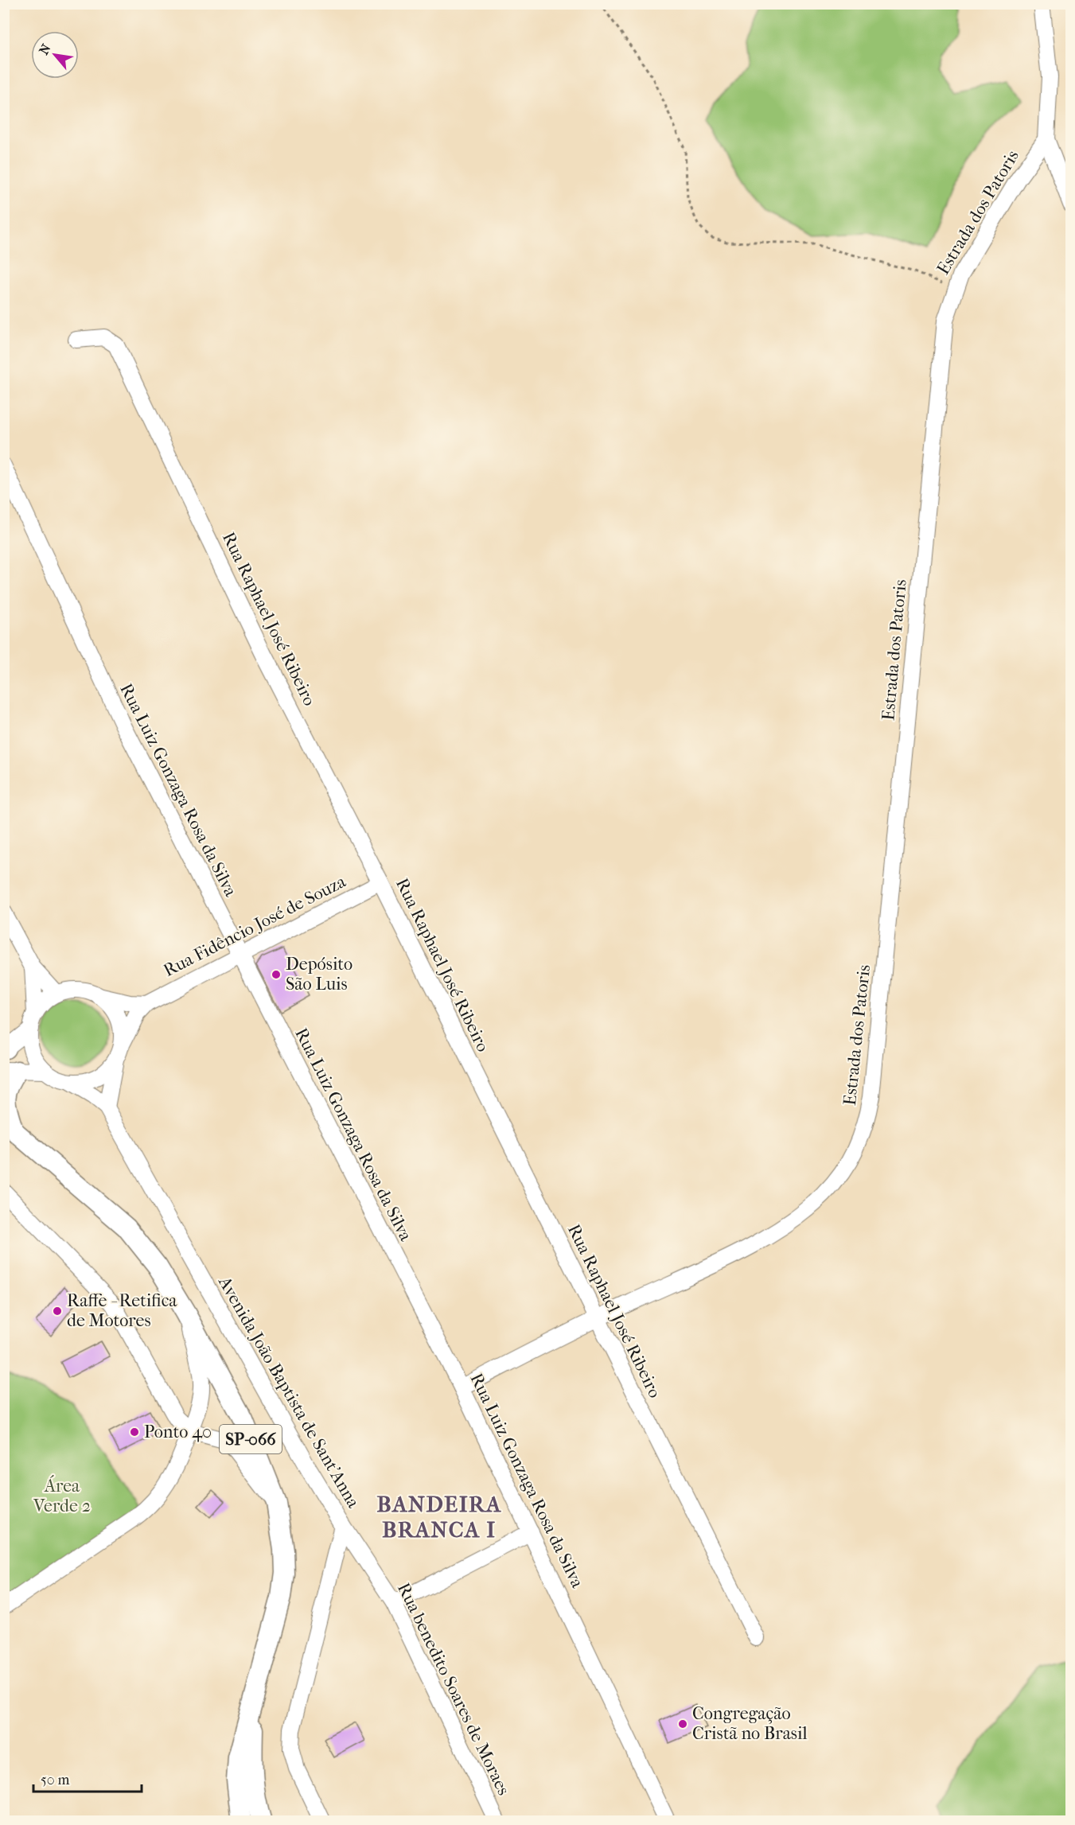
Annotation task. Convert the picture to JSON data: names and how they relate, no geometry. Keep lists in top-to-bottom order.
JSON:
{
  "streets": {
    "main road": ["SP-066"],
    "street": [
      "Estrada dos Patoris",
      "Rua Raphael José Ribeiro",
      "Rua Luiz Gonzaga Rosa da Silva",
      "Rua Fidêncio José de Souza",
      "Avenida João Baptista de Sant'Anna",
      "Rua benedito Soares de Moraes"
    ]
  },
  "crossings": [
    ["Estrada dos Patoris", "Rua Raphael José Ribeiro"],
    ["Estrada dos Patoris", "Rua Luiz Gonzaga Rosa da Silva"],
    ["Rua Raphael José Ribeiro", "Rua Fidêncio José de Souza"],
    ["Rua Luiz Gonzaga Rosa da Silva", "Rua Fidêncio José de Souza"],
    ["Rua Fidêncio José de Souza", "Avenida João Baptista de Sant'Anna"],
    ["Avenida João Baptista de Sant'Anna", "Rua benedito Soares de Moraes"]
  ],
  "districts": ["BANDEIRA BRANCA I"],
  "parks": ["Área Verde 2"],
  "places": [
    "Depósito São Luis",
    "Raffe - Retifica de Motores",
    "Ponto 40",
    "Congregação Cristã no Brasil"
  ],
  "scale_bar": "50 m",
  "north": "top left"
}
